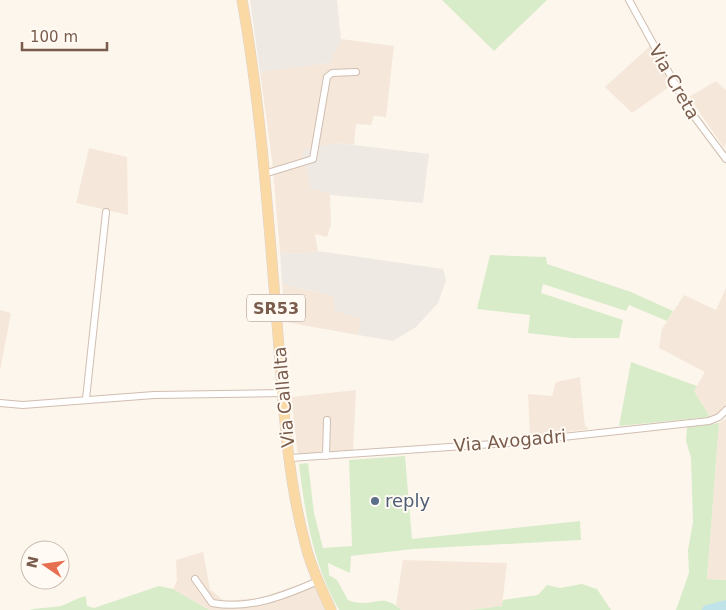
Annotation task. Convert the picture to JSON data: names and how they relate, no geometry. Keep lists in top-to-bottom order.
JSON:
{
  "streets": {
    "main road": ["SR53", "Via Callalta"],
    "street": ["Via Creta", "Via Avogadri"]
  },
  "crossings": [
    ["Via Callalta", "Via Avogadri"]
  ],
  "places": ["reply"],
  "scale_bar": "100 m",
  "north": "left"
}
